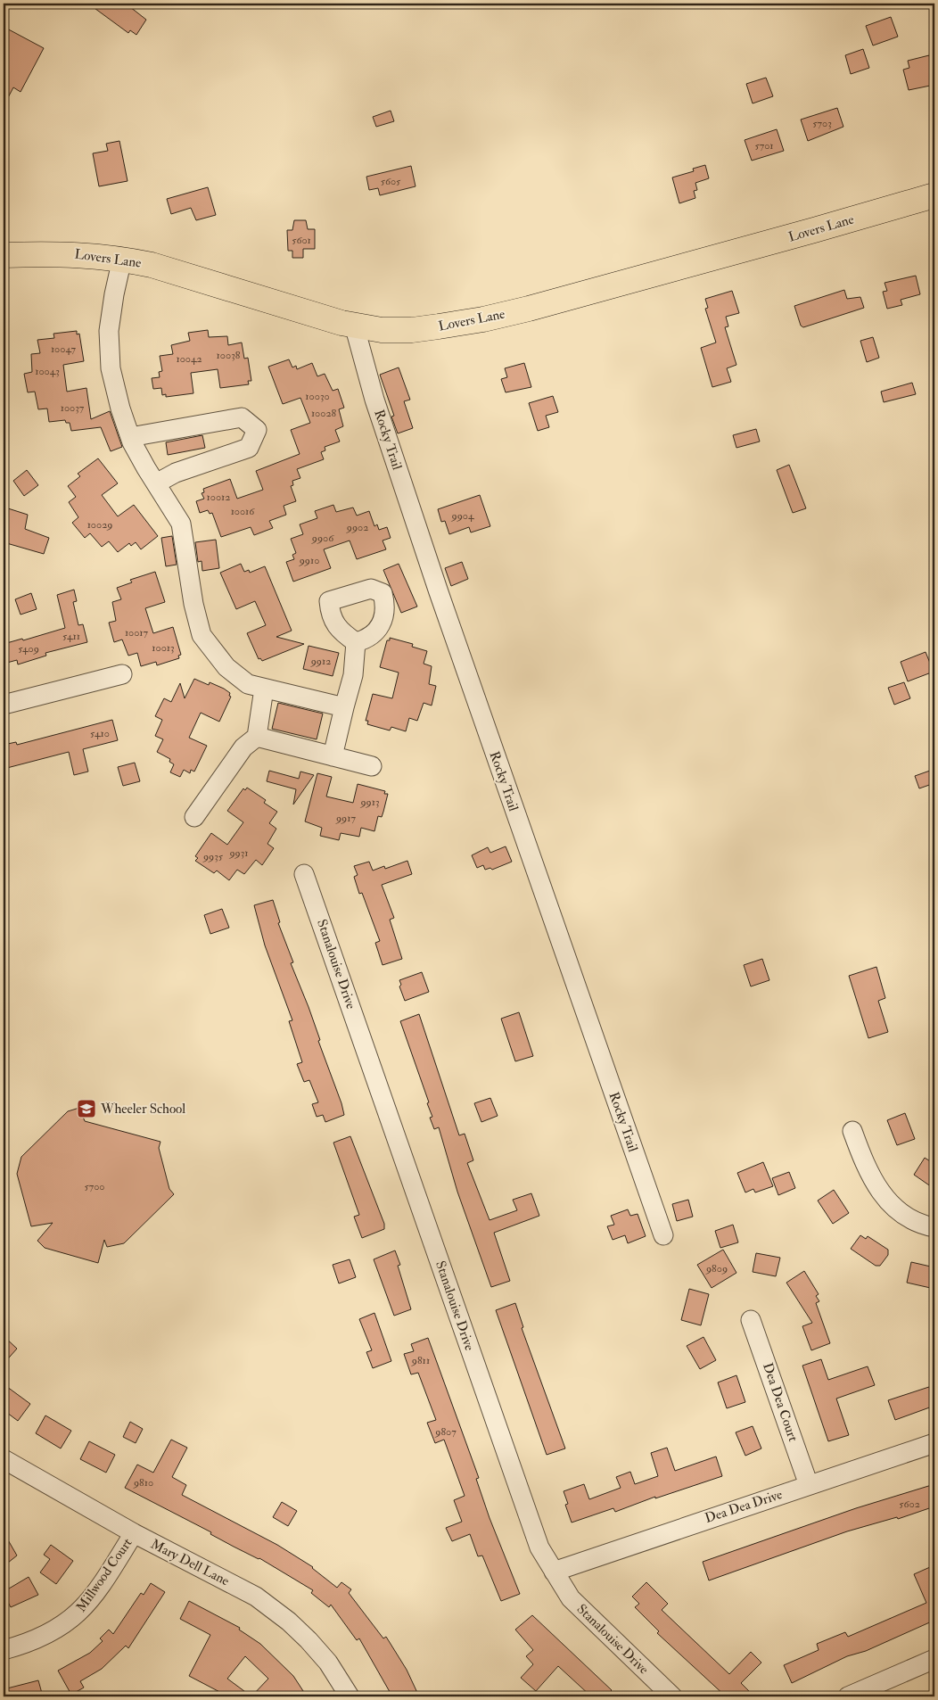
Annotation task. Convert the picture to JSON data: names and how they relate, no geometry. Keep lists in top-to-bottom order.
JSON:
{
  "streets": {
    "main road": ["Lovers Lane"],
    "street": [
      "Rocky Trail",
      "Stanalouise Drive",
      "Dea Dea Court",
      "Dea Dea Drive",
      "Mary Dell Lane",
      "Millwood Court"
    ]
  },
  "crossings": [
    ["Lovers Lane", "Rocky Trail"],
    ["Stanalouise Drive", "Dea Dea Drive"],
    ["Dea Dea Court", "Dea Dea Drive"],
    ["Mary Dell Lane", "Millwood Court"]
  ],
  "places": {
    "school or university": ["Wheeler School"]
  },
  "house_numbers": [
    "5703",
    "5701",
    "5605",
    "5601",
    "10047",
    "10038",
    "10042",
    "10043",
    "10030",
    "10037",
    "10028",
    "10012",
    "10016",
    "9904",
    "10029",
    "9902",
    "9906",
    "9910",
    "10017",
    "5411",
    "10013",
    "5409",
    "9912",
    "5410",
    "9913",
    "9917",
    "9931",
    "9935",
    "5700",
    "9809",
    "9811",
    "9807",
    "9810",
    "5602"
  ]
}
